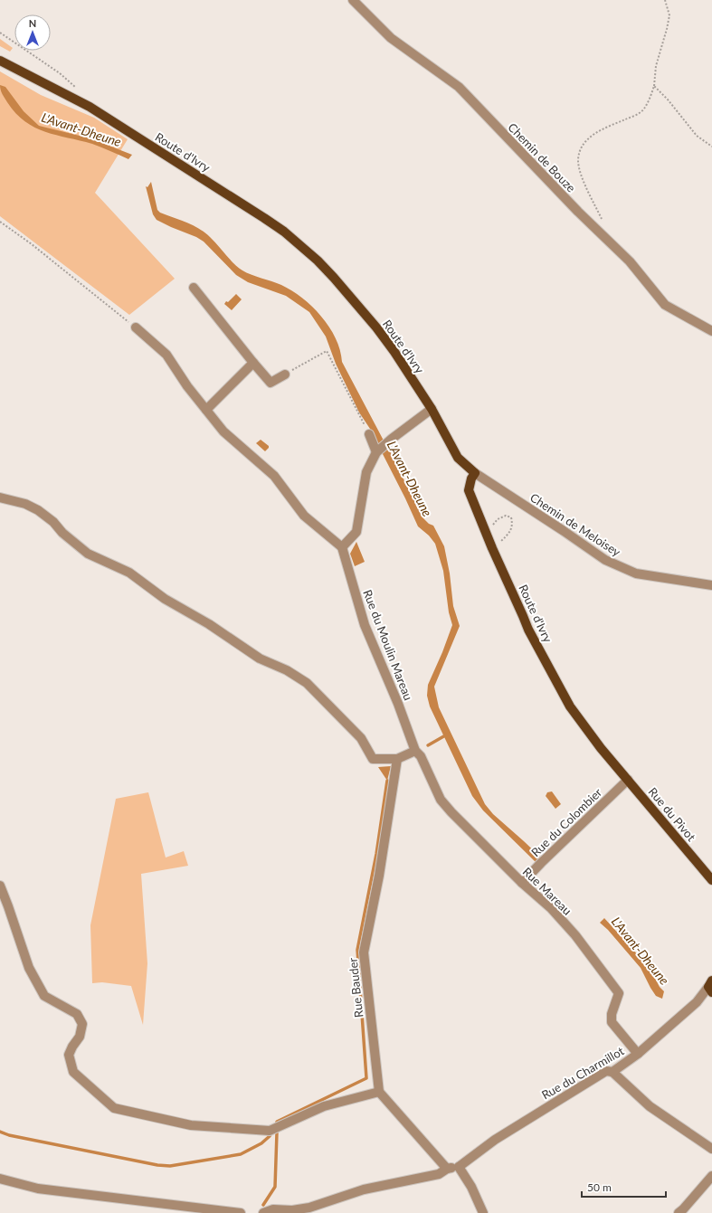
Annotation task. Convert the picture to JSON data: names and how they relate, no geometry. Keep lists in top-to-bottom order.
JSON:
{
  "streets": {
    "main road": ["Route d'Ivry", "Rue du Pivot"],
    "street": [
      "Chemin de Bouze",
      "Chemin de Meloisey",
      "Rue du Moulin Mareau",
      "Rue du Colombier",
      "Rue Mareau",
      "Rue Bauder",
      "Rue du Charmillot"
    ]
  },
  "crossings": [
    ["Route d'Ivry", "Chemin de Meloisey"],
    ["Route d'Ivry", "Rue du Pivot"],
    ["Route d'Ivry", "Rue du Colombier"],
    ["Rue du Moulin Mareau", "Rue Mareau"],
    ["Rue du Pivot", "Rue du Colombier"],
    ["Rue du Colombier", "Rue Mareau"],
    ["Rue Mareau", "Rue du Charmillot"]
  ],
  "water": ["L'Avant-Dheune"],
  "scale_bar": "50 m",
  "north": "top"
}
